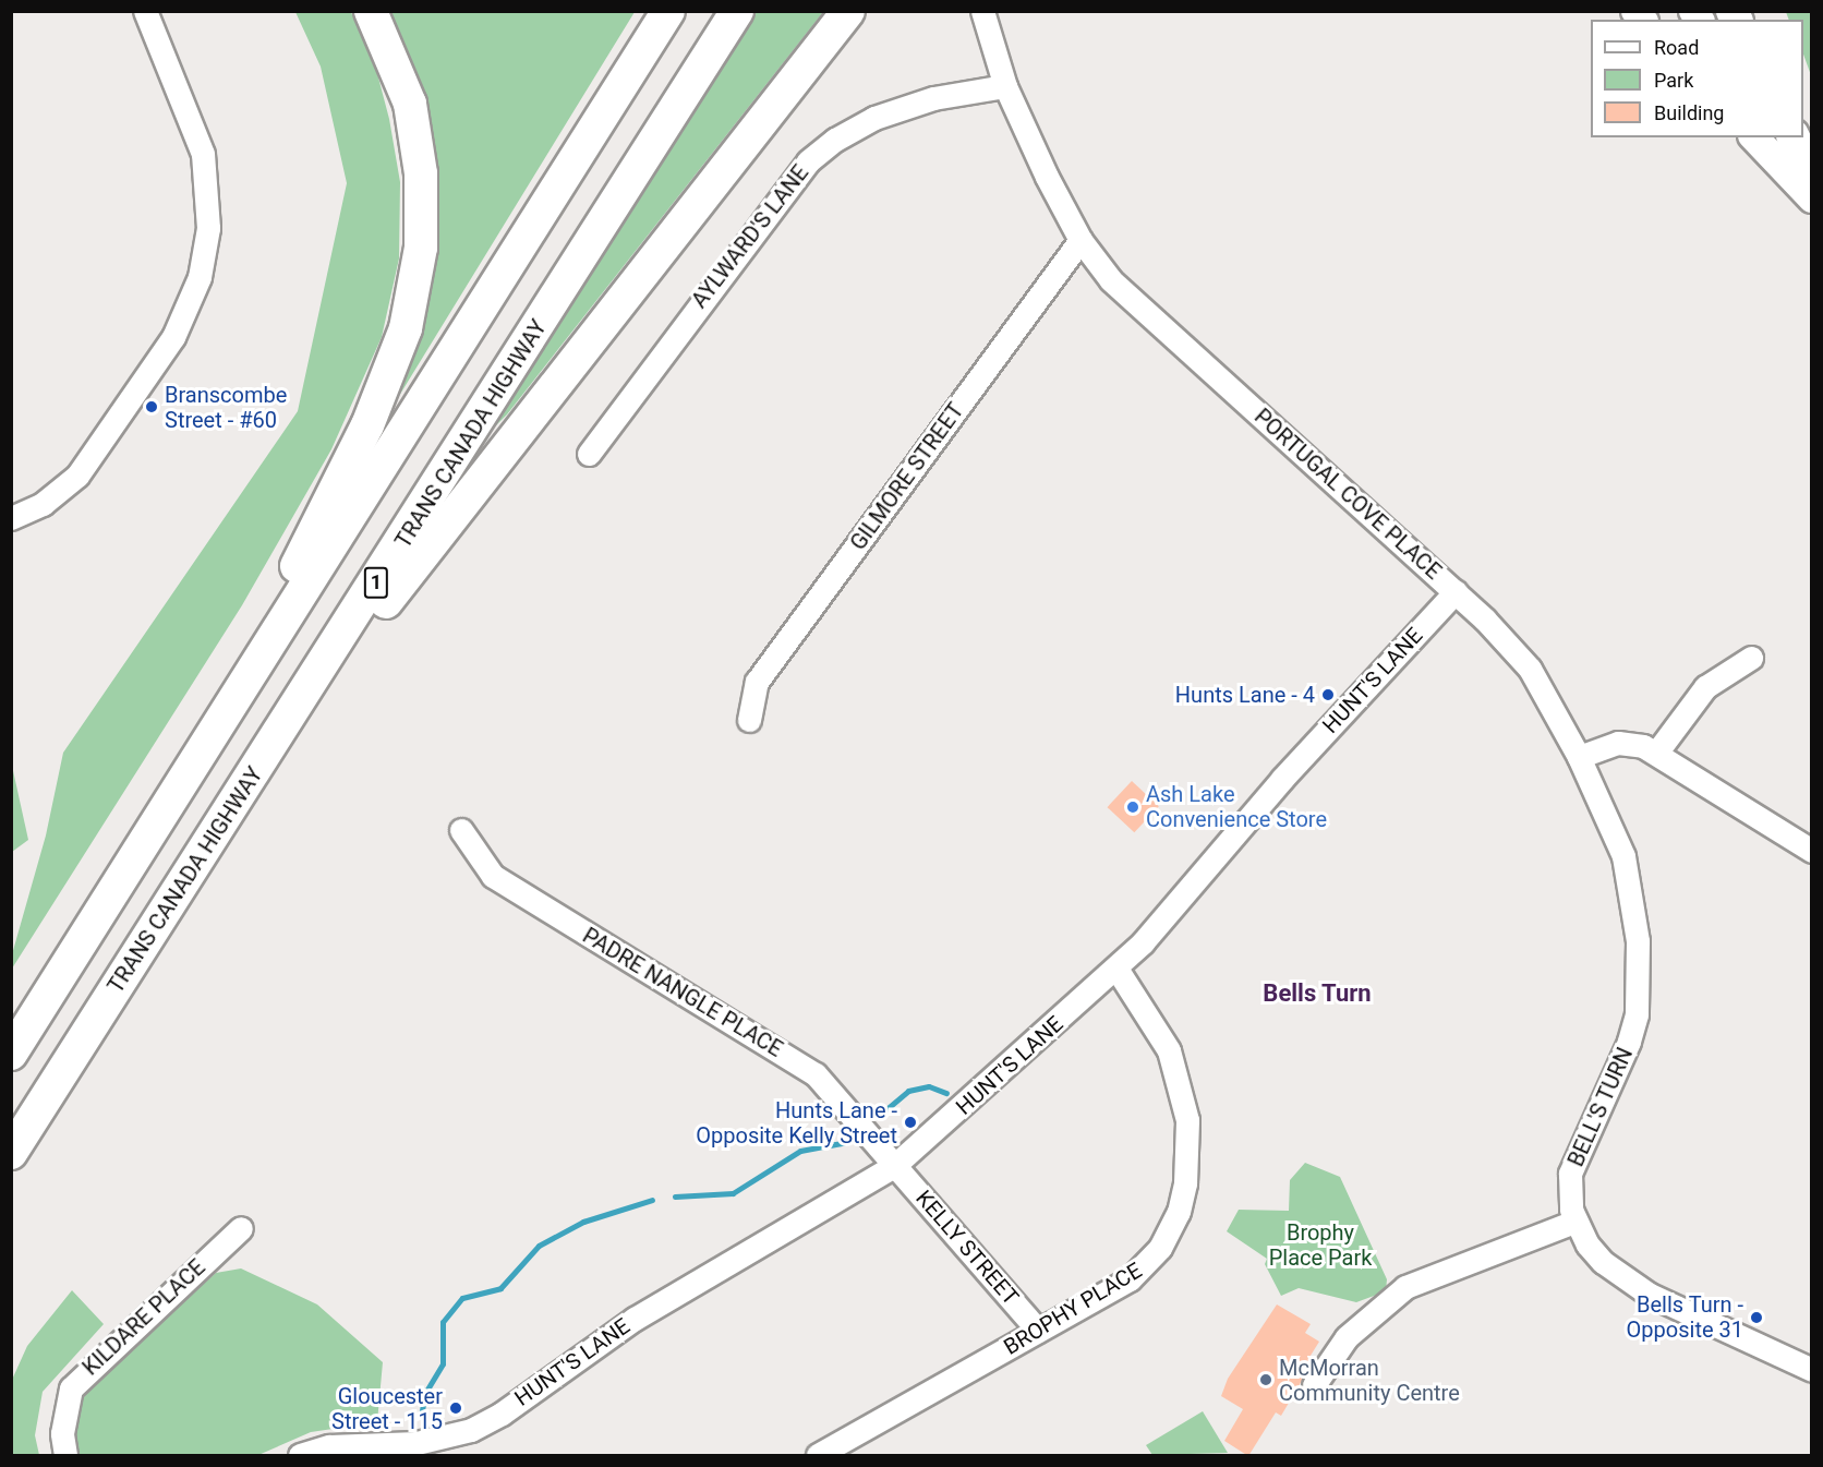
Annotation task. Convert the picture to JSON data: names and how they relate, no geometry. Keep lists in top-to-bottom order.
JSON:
{
  "streets": {
    "highway": ["TRANS CANADA HIGHWAY", "1"],
    "street": [
      "AYLWARD'S LANE",
      "GILMORE STREET",
      "PORTUGAL COVE PLACE",
      "HUNT'S LANE",
      "PADRE NANGLE PLACE",
      "BELL'S TURN",
      "KELLY STREET",
      "BROPHY PLACE",
      "KILDARE PLACE"
    ]
  },
  "crossings": [
    ["AYLWARD'S LANE", "PORTUGAL COVE PLACE"],
    ["GILMORE STREET", "PORTUGAL COVE PLACE"],
    ["PORTUGAL COVE PLACE", "HUNT'S LANE"],
    ["PORTUGAL COVE PLACE", "BELL'S TURN"],
    ["HUNT'S LANE", "PADRE NANGLE PLACE"],
    ["HUNT'S LANE", "KELLY STREET"],
    ["HUNT'S LANE", "BROPHY PLACE"],
    ["PADRE NANGLE PLACE", "KELLY STREET"],
    ["KELLY STREET", "BROPHY PLACE"]
  ],
  "districts": ["Bells Turn"],
  "parks": ["Brophy Place Park"],
  "places": [
    "Branscombe Street - #60",
    "Hunts Lane - 4",
    "Ash Lake Convenience Store",
    "Hunts Lane - Opposite Kelly Street",
    "Bells Turn - Opposite 31",
    "McMorran Community Centre",
    "Gloucester Street - 115"
  ],
  "legend": ["Road", "Park", "Building"]
}
